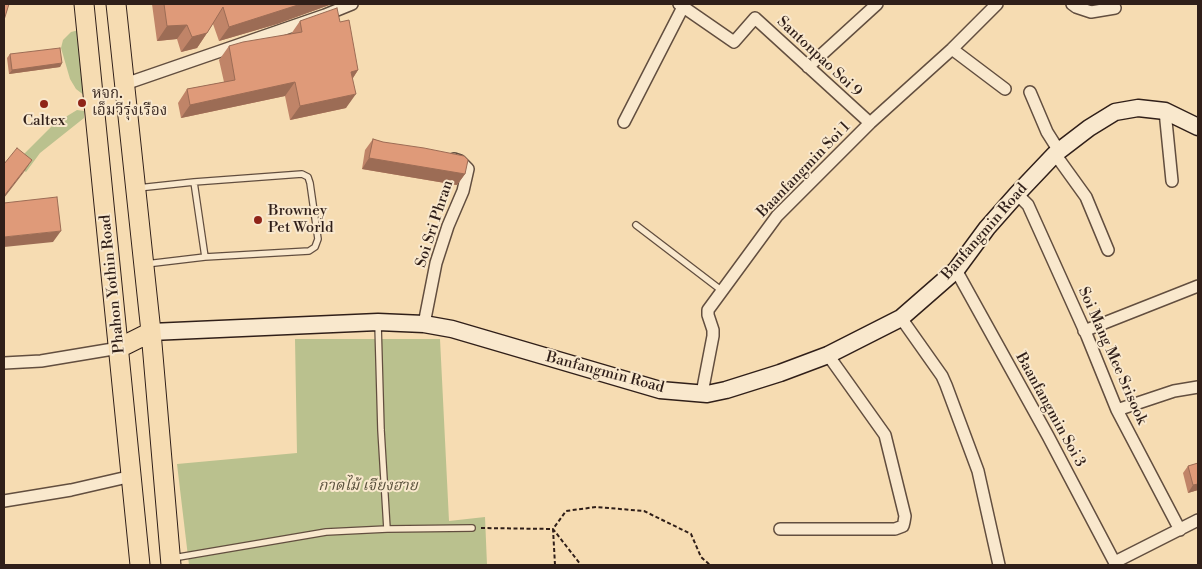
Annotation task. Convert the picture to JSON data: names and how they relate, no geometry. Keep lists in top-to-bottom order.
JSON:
{
  "streets": {
    "main road": ["Phahon Yothin Road"],
    "street": [
      "Santonpao Soi 9",
      "Baanfangmin Soi 1",
      "Soi Sri Phran",
      "Banfangmin Road",
      "Soi Mang Mee Srisook",
      "Baanfangmin Soi 3"
    ]
  },
  "crossings": [
    ["Santonpao Soi 9", "Baanfangmin Soi 1"],
    ["Baanfangmin Soi 1", "Banfangmin Road"],
    ["Soi Sri Phran", "Banfangmin Road"],
    ["Banfangmin Road", "Soi Mang Mee Srisook"],
    ["Banfangmin Road", "Baanfangmin Soi 3"]
  ],
  "parks": ["กาดไม้ เจียงฮาย"],
  "places": ["หจก. เอ็มวีรุ่งเรือง", "Caltex", "Browney Pet World"]
}
